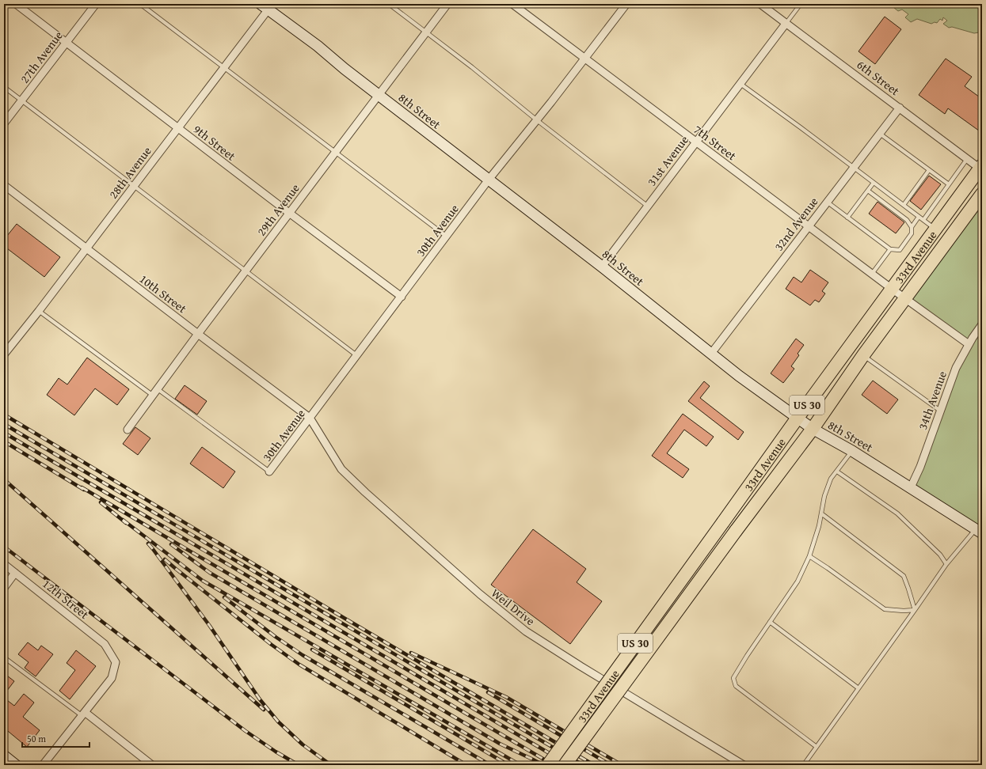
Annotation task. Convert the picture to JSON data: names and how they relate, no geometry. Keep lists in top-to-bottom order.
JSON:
{
  "streets": {
    "highway": ["33rd Avenue", "US 30"],
    "main road": ["8th Street"],
    "street": [
      "27th Avenue",
      "6th Street",
      "9th Street",
      "7th Street",
      "31st Avenue",
      "28th Avenue",
      "29th Avenue",
      "32nd Avenue",
      "30th Avenue",
      "10th Street",
      "34th Avenue",
      "12th Street",
      "Weil Drive"
    ]
  },
  "crossings": [
    ["27th Avenue", "9th Street"],
    ["6th Street", "31st Avenue"],
    ["6th Street", "32nd Avenue"],
    ["6th Street", "33rd Avenue"],
    ["8th Street", "31st Avenue"],
    ["8th Street", "28th Avenue"],
    ["8th Street", "29th Avenue"],
    ["8th Street", "32nd Avenue"],
    ["8th Street", "30th Avenue"],
    ["8th Street", "33rd Avenue"],
    ["8th Street", "34th Avenue"],
    ["9th Street", "28th Avenue"],
    ["9th Street", "29th Avenue"],
    ["9th Street", "30th Avenue"],
    ["7th Street", "31st Avenue"],
    ["7th Street", "32nd Avenue"],
    ["7th Street", "30th Avenue"],
    ["7th Street", "33rd Avenue"],
    ["7th Street", "34th Avenue"],
    ["28th Avenue", "10th Street"],
    ["29th Avenue", "10th Street"],
    ["30th Avenue", "10th Street"],
    ["30th Avenue", "Weil Drive"],
    ["10th Street", "Weil Drive"]
  ],
  "scale_bar": "50 m"
}
